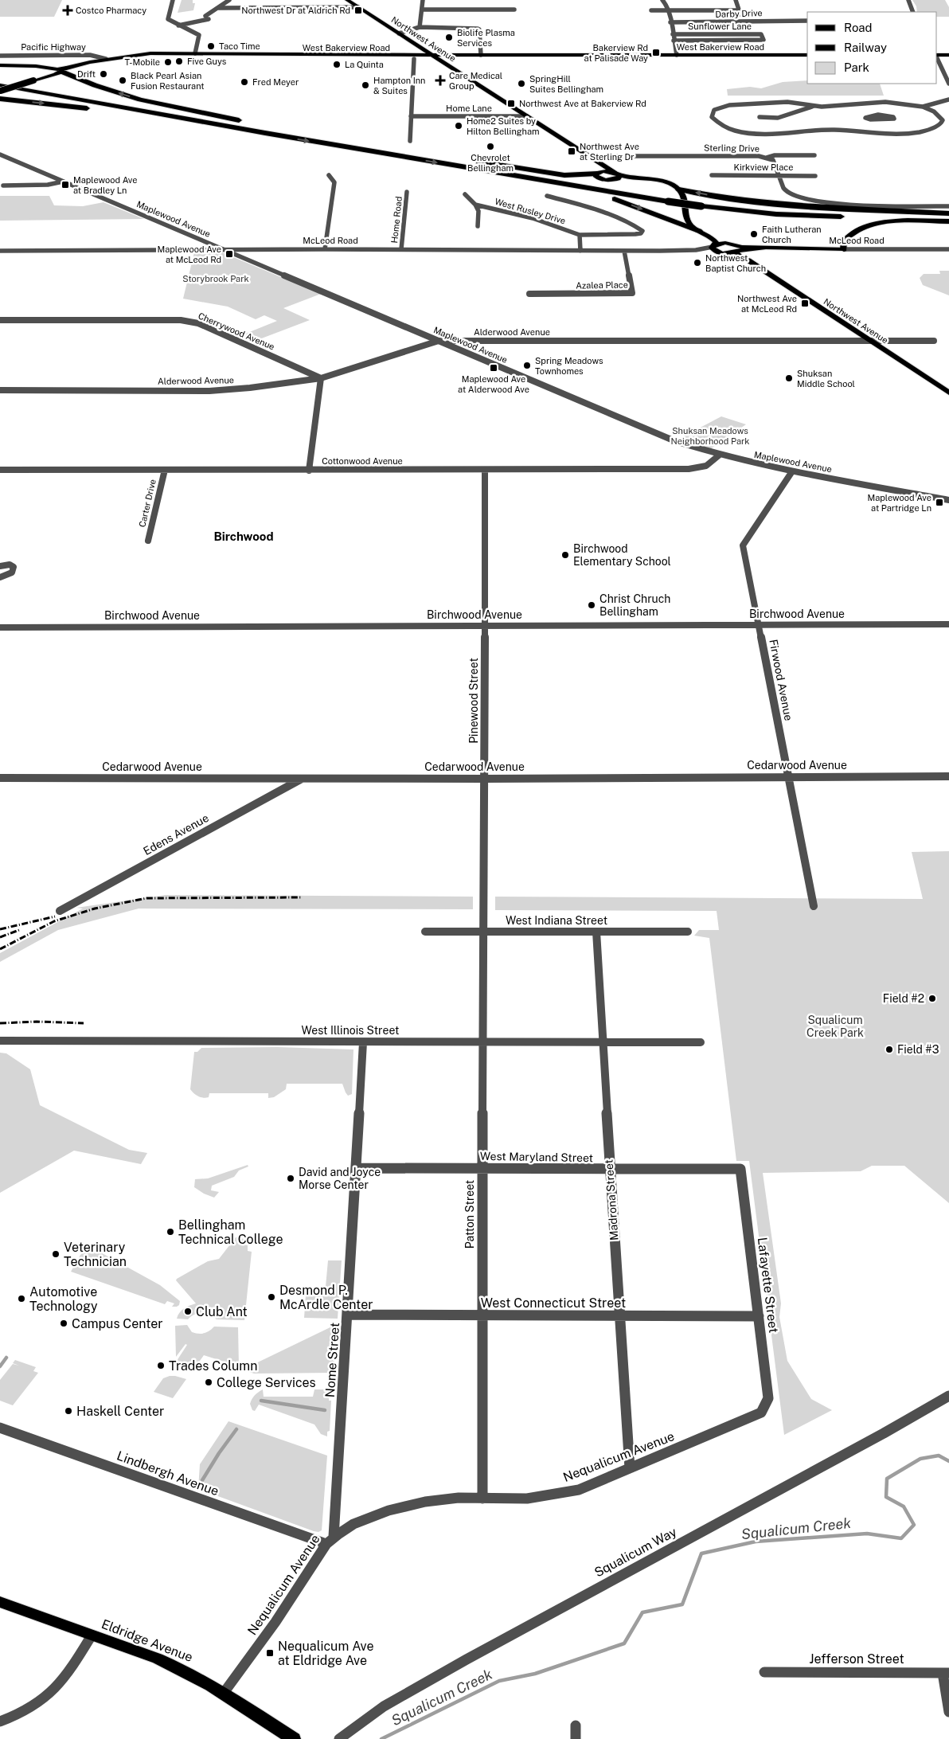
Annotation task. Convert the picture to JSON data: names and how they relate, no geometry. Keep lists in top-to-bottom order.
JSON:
{
  "streets": {
    "main road": [
      "Northwest Avenue",
      "West Bakerview Road",
      "McLeod Road",
      "Eldridge Avenue"
    ],
    "street": [
      "Darby Drive",
      "Sunflower Lane",
      "Pacific Highway",
      "Home Lane",
      "Sterling Drive",
      "Kirkview Place",
      "West Rusley Drive",
      "Maplewood Avenue",
      "Home Road",
      "Azalea Place",
      "Cherrywood Avenue",
      "Alderwood Avenue",
      "Cottonwood Avenue",
      "Carter Drive",
      "Birchwood Avenue",
      "Firwood Avenue",
      "Pinewood Street",
      "Cedarwood Avenue",
      "Edens Avenue",
      "West Indiana Street",
      "West Illinois Street",
      "West Maryland Street",
      "Madrona Street",
      "Patton Street",
      "Lafayette Street",
      "West Connecticut Street",
      "Nome Street",
      "Nequalicum Avenue",
      "Lindbergh Avenue",
      "Squalicum Way",
      "Jefferson Street"
    ]
  },
  "crossings": [
    ["Northwest Avenue", "West Bakerview Road"],
    ["Northwest Avenue", "Home Lane"],
    ["Northwest Avenue", "Sterling Drive"],
    ["Northwest Avenue", "McLeod Road"],
    ["Northwest Avenue", "Alderwood Avenue"],
    ["Pacific Highway", "West Bakerview Road"],
    ["Sterling Drive", "Kirkview Place"],
    ["Maplewood Avenue", "McLeod Road"],
    ["Maplewood Avenue", "Alderwood Avenue"],
    ["Maplewood Avenue", "Cottonwood Avenue"],
    ["Maplewood Avenue", "Firwood Avenue"],
    ["Home Road", "McLeod Road"],
    ["McLeod Road", "Azalea Place"],
    ["Cherrywood Avenue", "Alderwood Avenue"],
    ["Cottonwood Avenue", "Carter Drive"],
    ["Cottonwood Avenue", "Pinewood Street"],
    ["Birchwood Avenue", "Firwood Avenue"],
    ["Birchwood Avenue", "Pinewood Street"],
    ["Firwood Avenue", "Cedarwood Avenue"],
    ["Pinewood Street", "Cedarwood Avenue"],
    ["Pinewood Street", "West Indiana Street"],
    ["Pinewood Street", "Patton Street"],
    ["Cedarwood Avenue", "Edens Avenue"],
    ["West Indiana Street", "Madrona Street"],
    ["West Indiana Street", "Patton Street"],
    ["West Illinois Street", "Madrona Street"],
    ["West Illinois Street", "Patton Street"],
    ["West Illinois Street", "Nome Street"],
    ["West Maryland Street", "Madrona Street"],
    ["West Maryland Street", "Patton Street"],
    ["West Maryland Street", "Lafayette Street"],
    ["West Maryland Street", "Nome Street"],
    ["Madrona Street", "West Connecticut Street"],
    ["Madrona Street", "Nequalicum Avenue"],
    ["Patton Street", "West Connecticut Street"],
    ["Patton Street", "Nequalicum Avenue"],
    ["Lafayette Street", "West Connecticut Street"],
    ["Lafayette Street", "Nequalicum Avenue"],
    ["West Connecticut Street", "Nome Street"],
    ["Nome Street", "Nequalicum Avenue"],
    ["Nome Street", "Lindbergh Avenue"],
    ["Nequalicum Avenue", "Lindbergh Avenue"],
    ["Nequalicum Avenue", "Eldridge Avenue"]
  ],
  "districts": ["Birchwood"],
  "water": ["Squalicum Creek"],
  "parks": ["Storybrook Park", "Shuksan Meadows Neighborhood Park", "Squalicum Creek Park"],
  "places": {
    "health": ["Costco Pharmacy", "Care Medical Group"],
    "transit": [
      "Northwest Dr at Aldrich Rd",
      "Bakerview Rd at Palisade Way",
      "Northwest Ave at Bakerview Rd",
      "Northwest Ave at Sterling Dr",
      "Maplewood Ave at Bradley Ln",
      "Maplewood Ave at McLeod Rd",
      "Northwest Ave at McLeod Rd",
      "Maplewood Ave at Alderwood Ave",
      "Maplewood Ave at Partridge Ln",
      "Nequalicum Ave at Eldridge Ave"
    ],
    "other": [
      "Biolife Plasma Services",
      "Taco Time",
      "Five Guys",
      "T-Mobile",
      "La Quinta",
      "Drift",
      "Black Pearl Asian Fusion Restaurant",
      "Fred Meyer",
      "SpringHill Suites Bellingham",
      "Hampton Inn & Suites",
      "Home2 Suites by Hilton Bellingham",
      "Chevrolet Bellingham",
      "Faith Lutheran Church",
      "Northwest Baptist Church",
      "Spring Meadows Townhomes",
      "Shuksan Middle School",
      "Birchwood Elementary School",
      "Christ Chruch Bellingham",
      "Field #2",
      "Field #3",
      "David and Joyce Morse Center",
      "Bellingham Technical College",
      "Veterinary Technician",
      "Desmond P. McArdle Center",
      "Automotive Technology",
      "Club Ant",
      "Campus Center",
      "Trades Column",
      "College Services",
      "Haskell Center"
    ]
  },
  "legend": ["Road", "Railway", "Park"]
}
